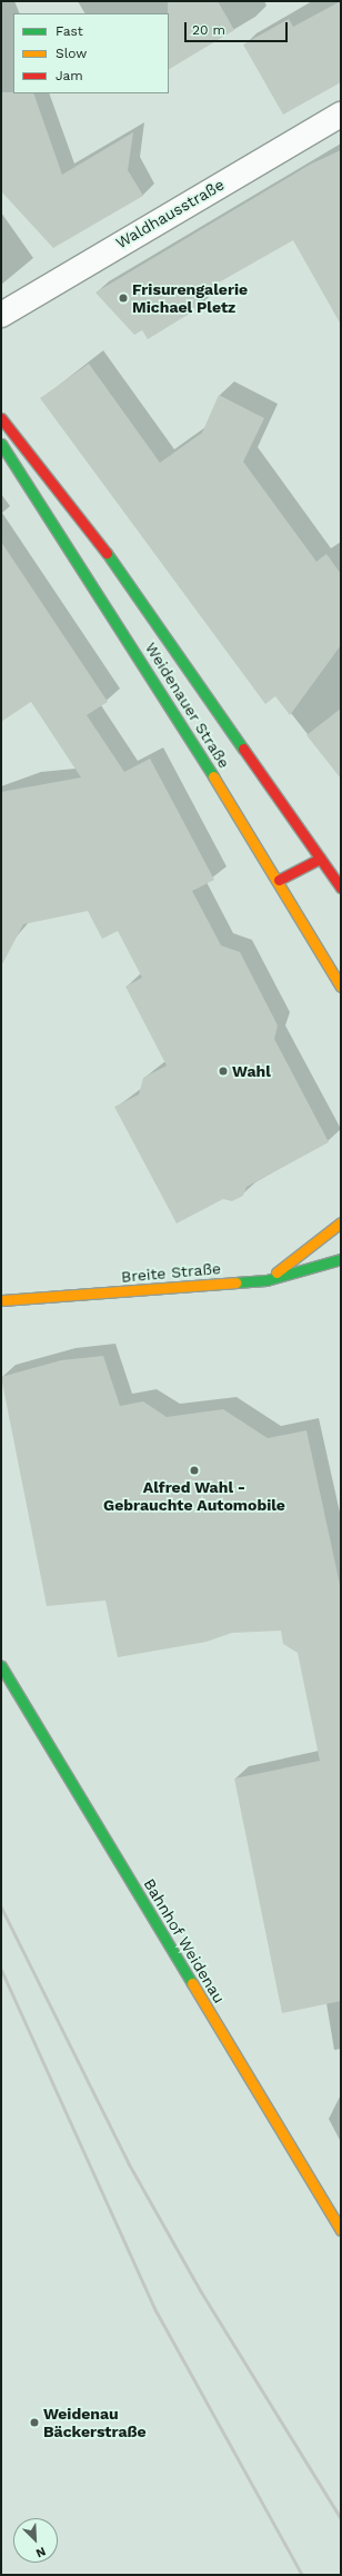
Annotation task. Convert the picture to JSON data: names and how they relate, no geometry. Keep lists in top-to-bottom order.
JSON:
{
  "streets": {
    "main road": ["Weidenauer Straße", "Breite Straße", "Bahnhof Weidenau"],
    "street": ["Waldhausstraße"]
  },
  "places": [
    "Frisurengalerie Michael Pletz",
    "Wahl",
    "Alfred Wahl - Gebrauchte Automobile",
    "Weidenau Bäckerstraße"
  ],
  "legend": ["Fast", "Slow", "Jam"],
  "scale_bar": "20 m",
  "north": "bottom right"
}
